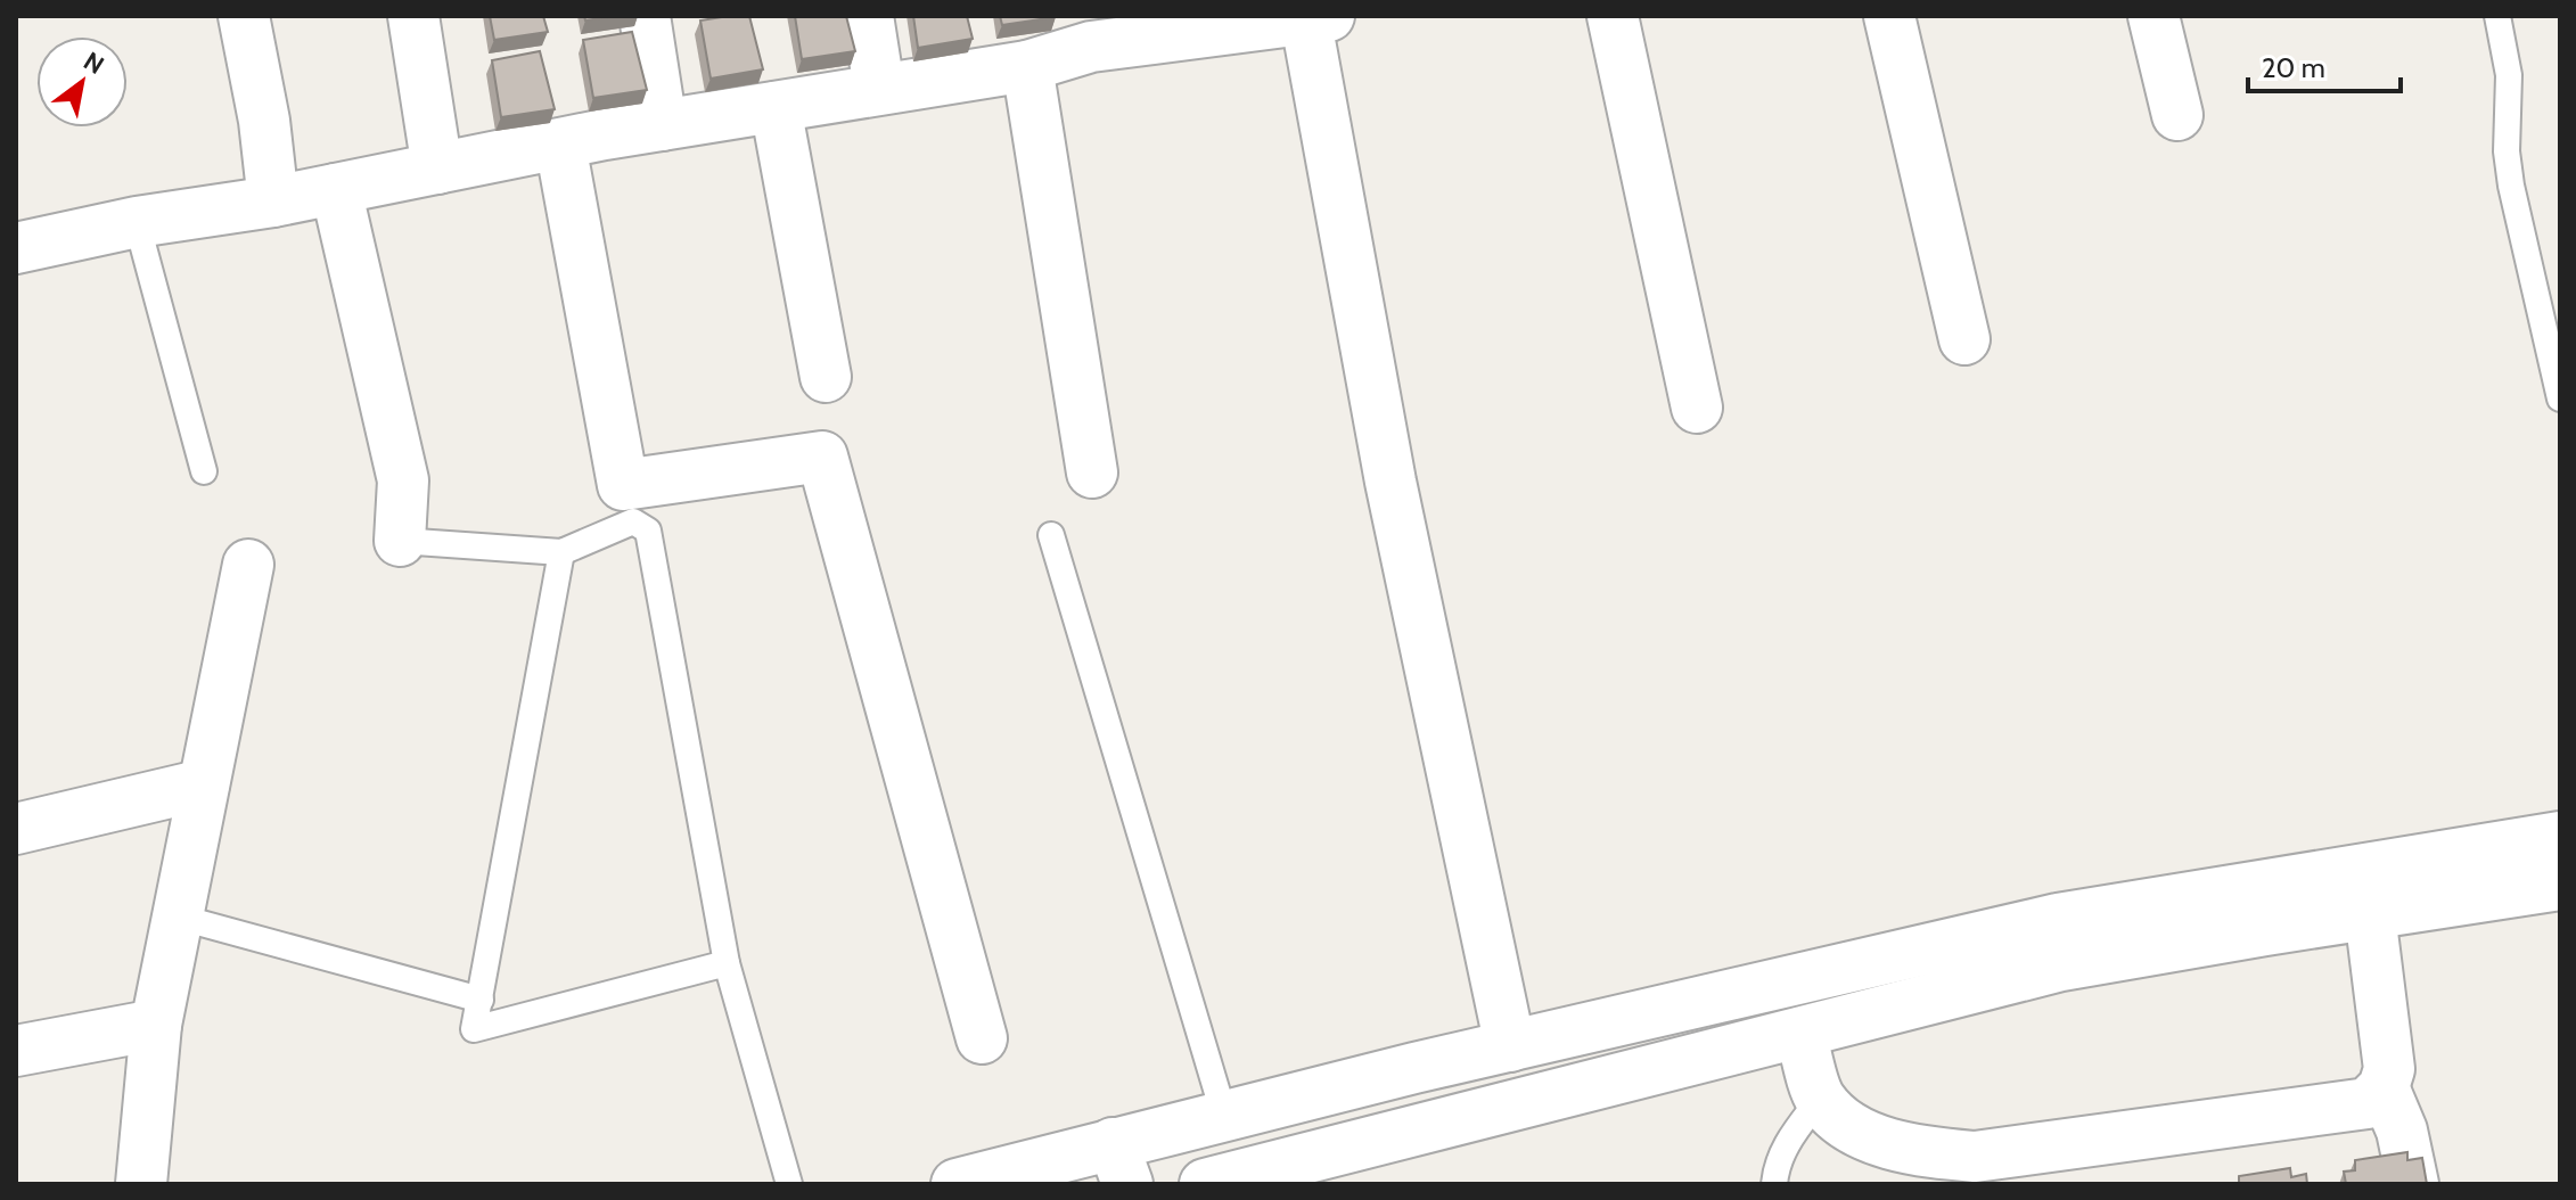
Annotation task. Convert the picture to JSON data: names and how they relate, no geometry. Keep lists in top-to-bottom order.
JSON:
{
  "scale_bar": "20 m",
  "north": "top right"
}
